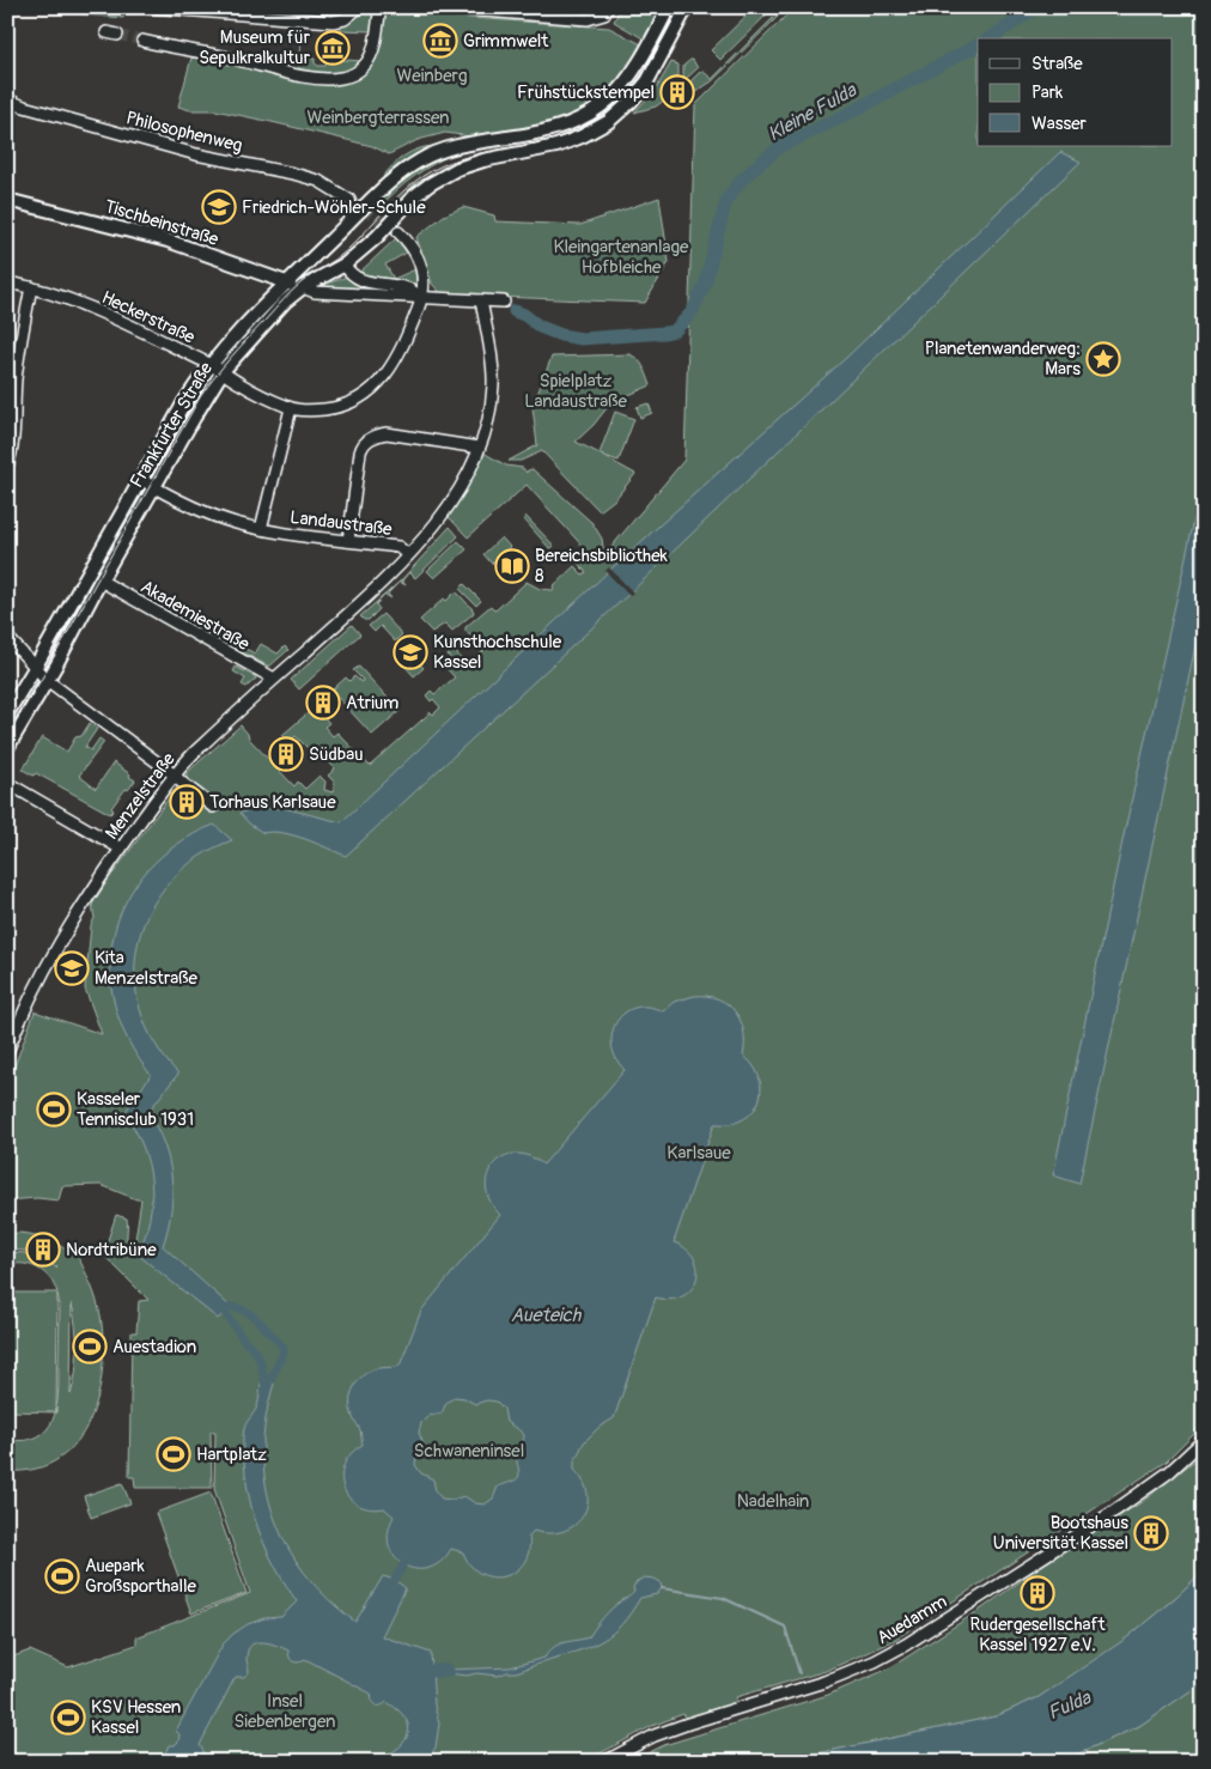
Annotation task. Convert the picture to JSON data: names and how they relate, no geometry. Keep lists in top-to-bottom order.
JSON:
{
  "streets": {
    "main road": ["Tischbeinstraße", "Frankfurter Straße"],
    "street": [
      "Philosophenweg",
      "Heckerstraße",
      "Landaustraße",
      "Akademiestraße",
      "Menzelstraße",
      "Auedamm"
    ]
  },
  "crossings": [
    ["Tischbeinstraße", "Frankfurter Straße"],
    ["Heckerstraße", "Frankfurter Straße"],
    ["Frankfurter Straße", "Landaustraße"],
    ["Frankfurter Straße", "Akademiestraße"],
    ["Landaustraße", "Menzelstraße"],
    ["Akademiestraße", "Menzelstraße"]
  ],
  "water": ["Kleine Fulda", "Aueteich", "Fulda"],
  "parks": [
    "Weinberg",
    "Weinbergterrassen",
    "Kleingartenanlage Hofbleiche",
    "Spielplatz Landaustraße",
    "Karlsaue",
    "Schwaneninsel",
    "Nadelhain",
    "Insel Siebenbergen"
  ],
  "places": {
    "museum": ["Grimmwelt", "Museum für Sepulkralkultur"],
    "building": [
      "Frühstückstempel",
      "Atrium",
      "Südbau",
      "Torhaus Karlsaue",
      "Nordtribüne",
      "Bootshaus Universität Kassel",
      "Rudergesellschaft Kassel 1927 e.V."
    ],
    "school or university": ["Friedrich-Wöhler-Schule", "Kunsthochschule Kassel", "Kita Menzelstraße"],
    "place": ["Planetenwanderweg: Mars"],
    "library": ["Bereichsbibliothek 8"],
    "sports": [
      "Kasseler Tennisclub 1931",
      "Auestadion",
      "Hartplatz",
      "Auepark Großsporthalle",
      "KSV Hessen Kassel"
    ]
  },
  "legend": ["Straße", "Park", "Wasser"]
}
